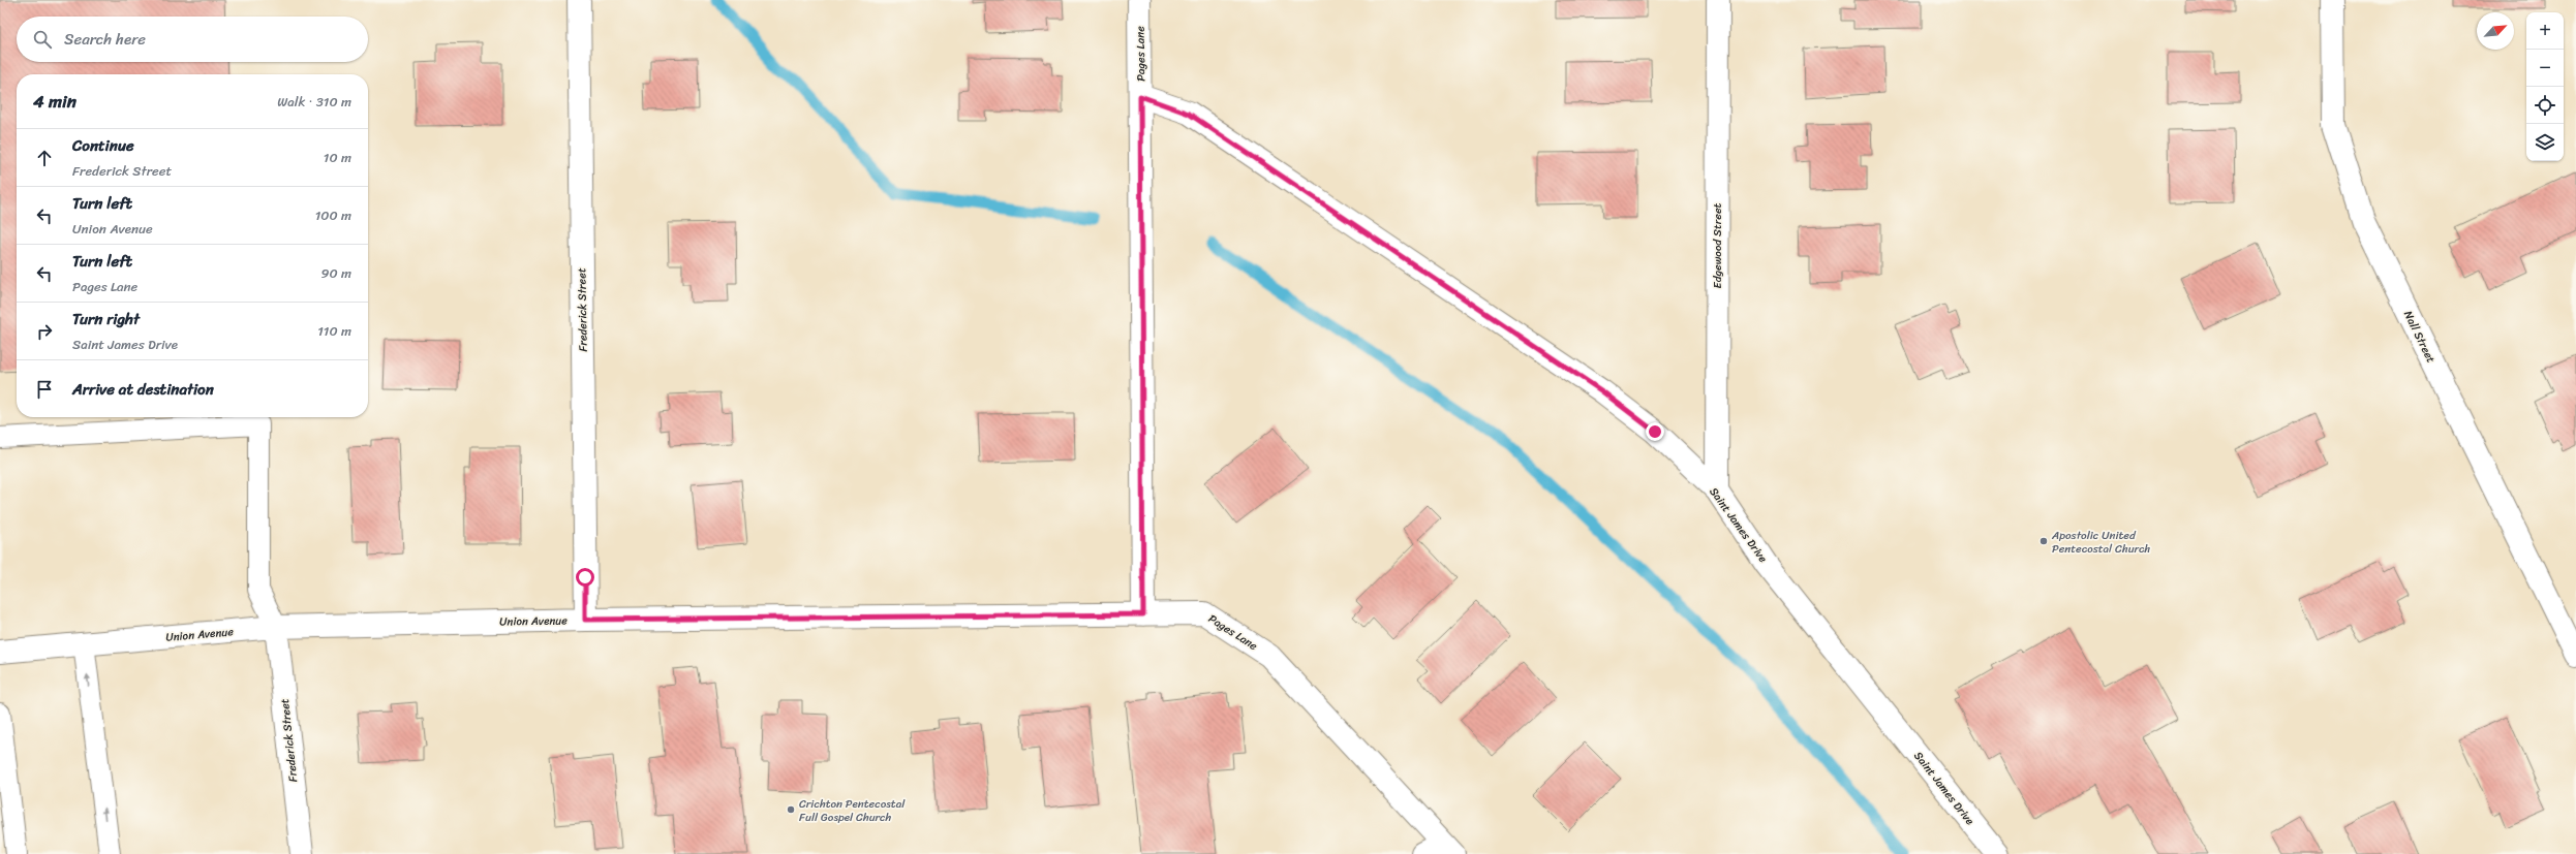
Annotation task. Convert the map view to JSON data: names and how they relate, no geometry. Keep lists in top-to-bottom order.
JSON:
{
  "streets": {
    "street": [
      "Pages Lane",
      "Edgewood Street",
      "Frederick Street",
      "Nall Street",
      "Saint James Drive",
      "Union Avenue"
    ]
  },
  "crossings": [
    ["Pages Lane", "Saint James Drive"],
    ["Pages Lane", "Union Avenue"],
    ["Edgewood Street", "Saint James Drive"],
    ["Frederick Street", "Union Avenue"]
  ],
  "places": ["Apostolic United Pentecostal Church", "Crichton Pentecostal Full Gospel Church"],
  "north": "top right",
  "page": {
    "map_buttons": ["+", "−"],
    "search": "Search here",
    "heading": ["4 min", "Walk · 310 m"],
    "list": [
      ["Continue", "Frederick Street", "10 m"],
      ["Turn left", "Union Avenue", "100 m"],
      ["Turn left", "Pages Lane", "90 m"],
      ["Turn right", "Saint James Drive", "110 m"],
      "Arrive at destination"
    ]
  }
}
